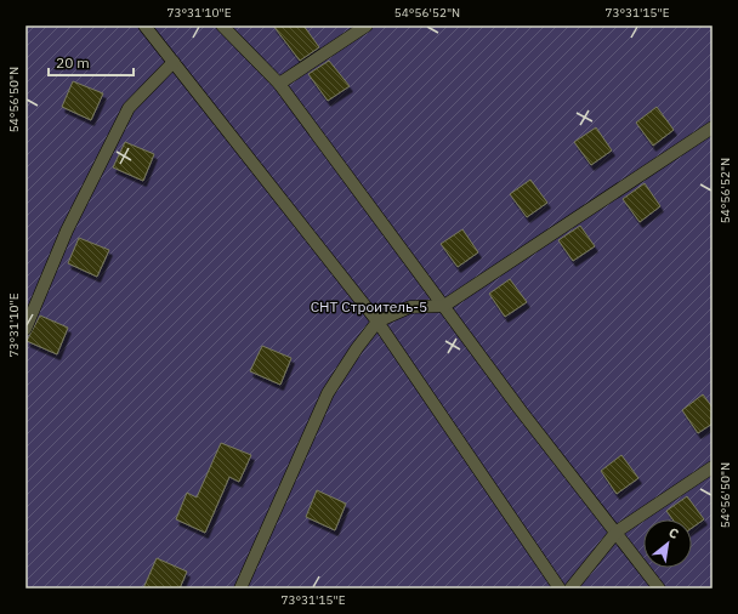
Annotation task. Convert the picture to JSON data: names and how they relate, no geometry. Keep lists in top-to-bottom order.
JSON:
{
  "parks": ["СНТ Строитель-5"],
  "scale_bar": "20 m",
  "north": "top right",
  "coordinates": [
    "73°31'10\"E",
    "54°56'52\"N",
    "73°31'15\"E",
    "54°56'50\"N"
  ]
}
